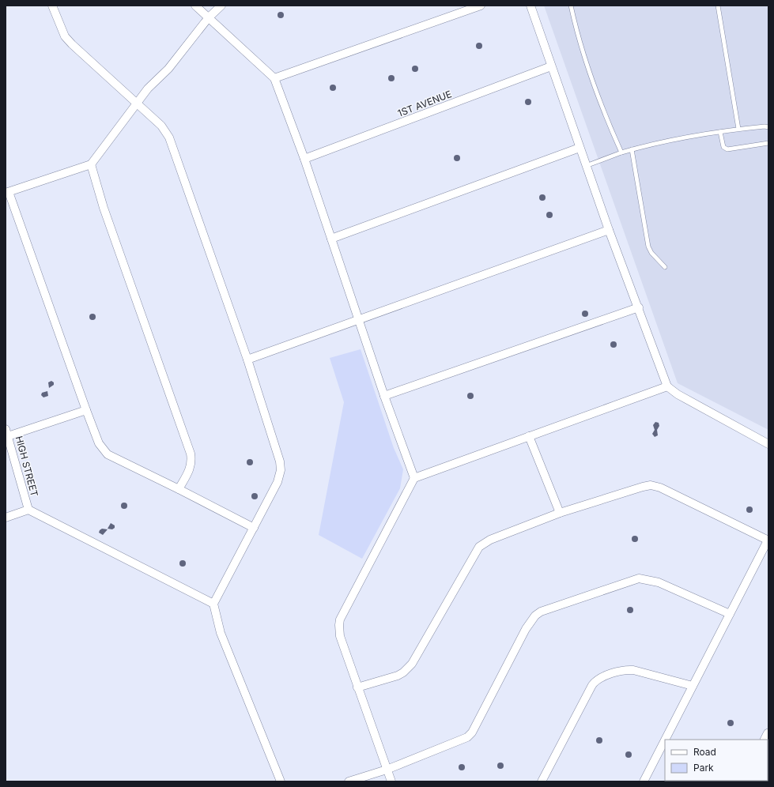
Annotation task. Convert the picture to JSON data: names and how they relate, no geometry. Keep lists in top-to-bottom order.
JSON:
{
  "streets": {
    "street": ["1ST AVENUE", "HIGH STREET"]
  },
  "legend": ["Road", "Park"]
}
